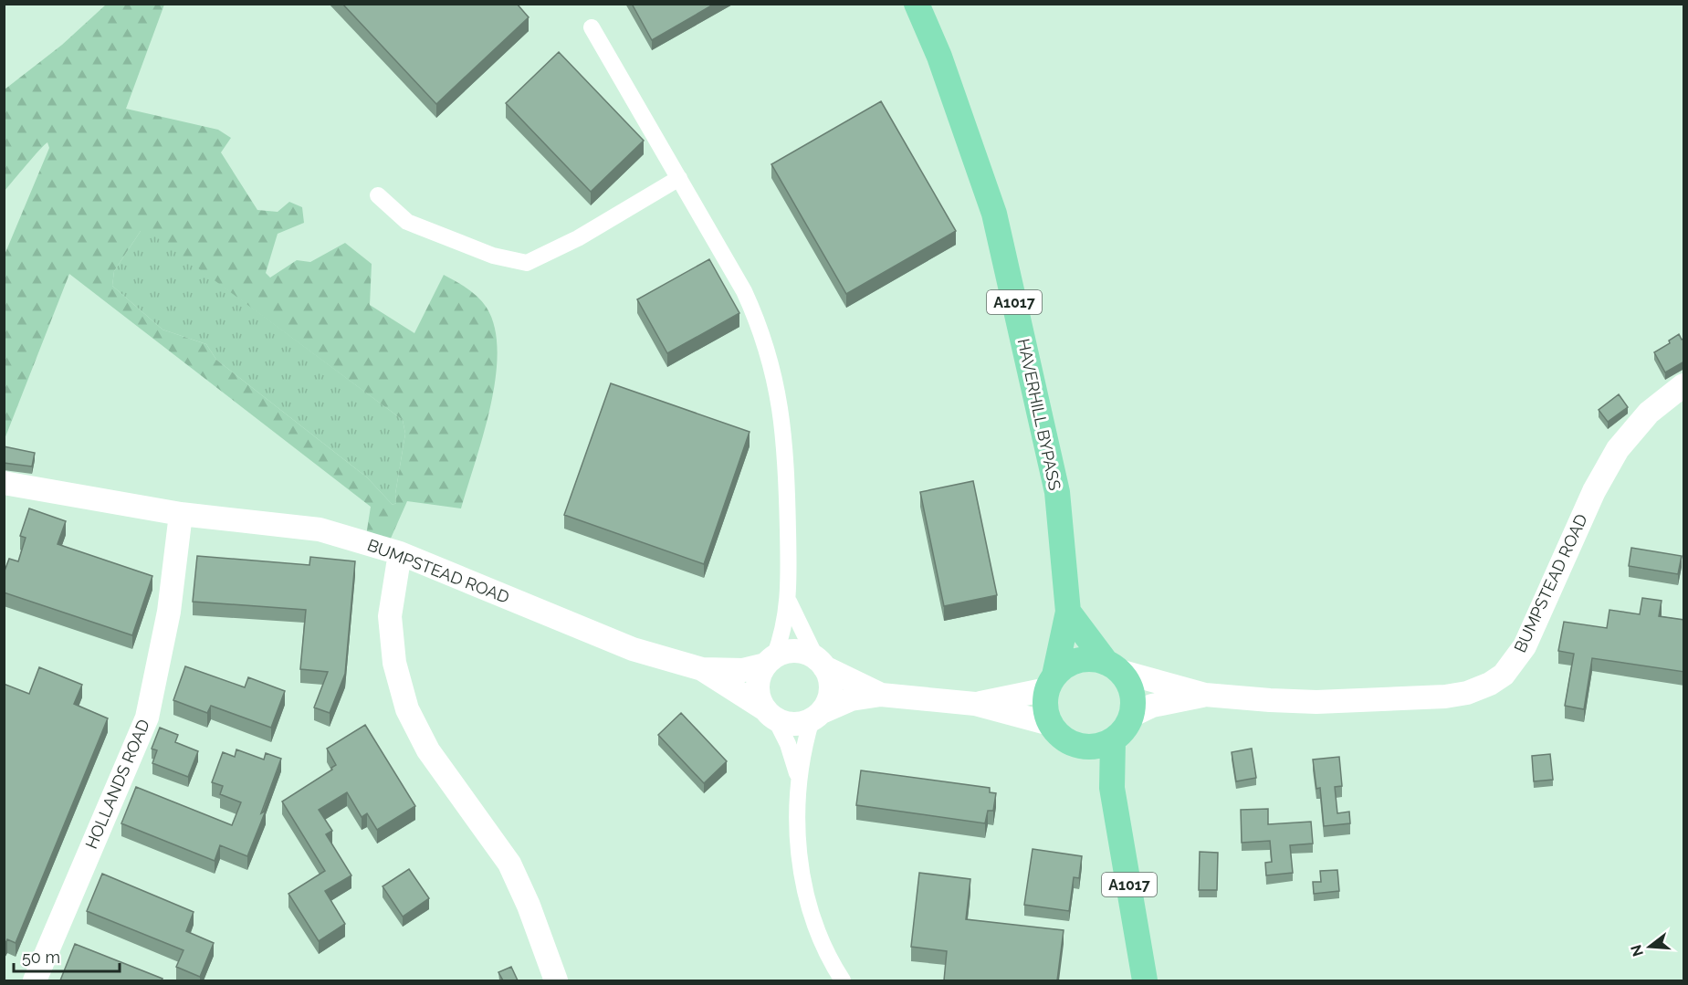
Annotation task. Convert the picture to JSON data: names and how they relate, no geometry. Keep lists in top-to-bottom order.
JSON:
{
  "streets": {
    "main road": [
      "A1017",
      "HAVERHILL BYPASS",
      "BUMPSTEAD ROAD",
      "HOLLANDS ROAD"
    ]
  },
  "crossings": [
    ["A1017", "HAVERHILL BYPASS"],
    ["A1017", "BUMPSTEAD ROAD"],
    ["HAVERHILL BYPASS", "BUMPSTEAD ROAD"],
    ["BUMPSTEAD ROAD", "HOLLANDS ROAD"]
  ],
  "scale_bar": "50 m",
  "north": "left"
}
